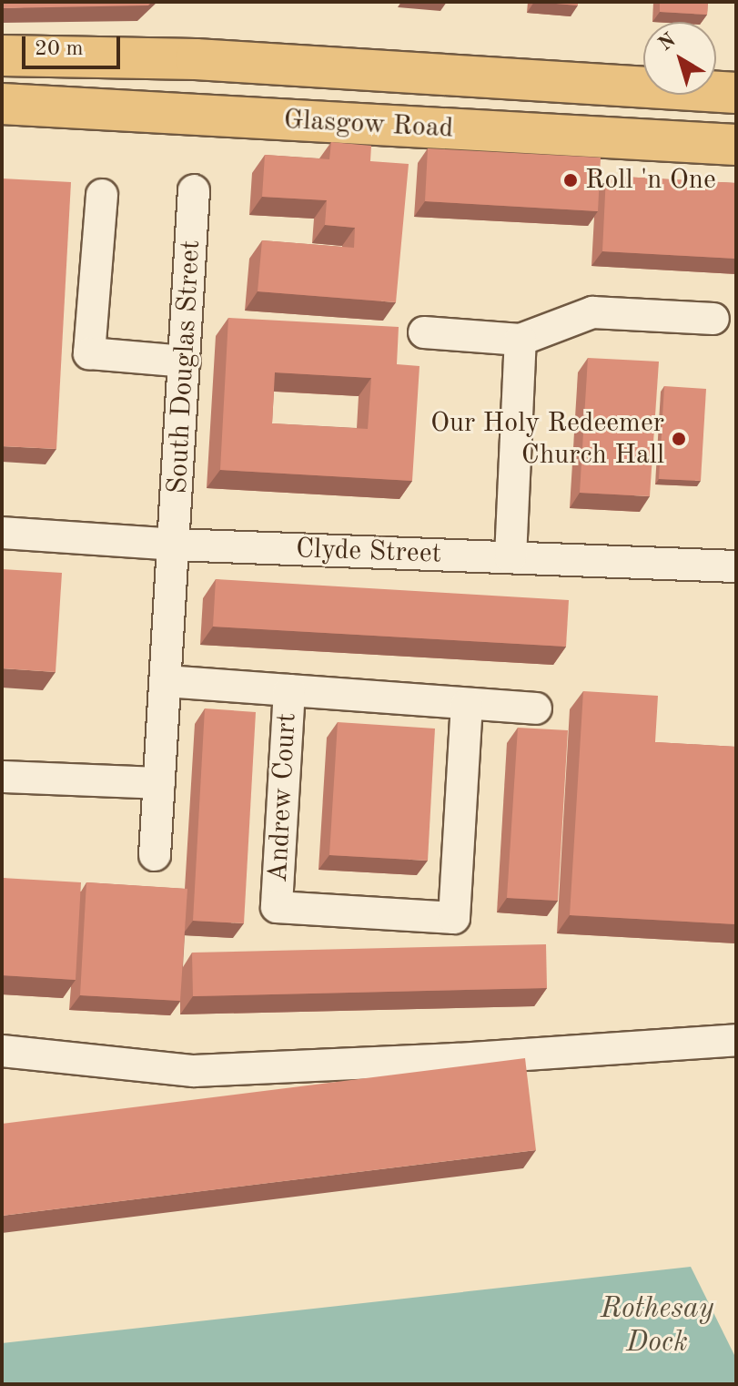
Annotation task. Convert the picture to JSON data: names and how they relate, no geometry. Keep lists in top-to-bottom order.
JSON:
{
  "streets": {
    "main road": ["Glasgow Road"],
    "street": ["South Douglas Street", "Clyde Street", "Andrew Court"]
  },
  "crossings": [
    ["South Douglas Street", "Clyde Street"]
  ],
  "water": ["Rothesay Dock"],
  "places": ["Roll 'n One", "Our Holy Redeemer Church Hall"],
  "scale_bar": "20 m",
  "north": "top left"
}
